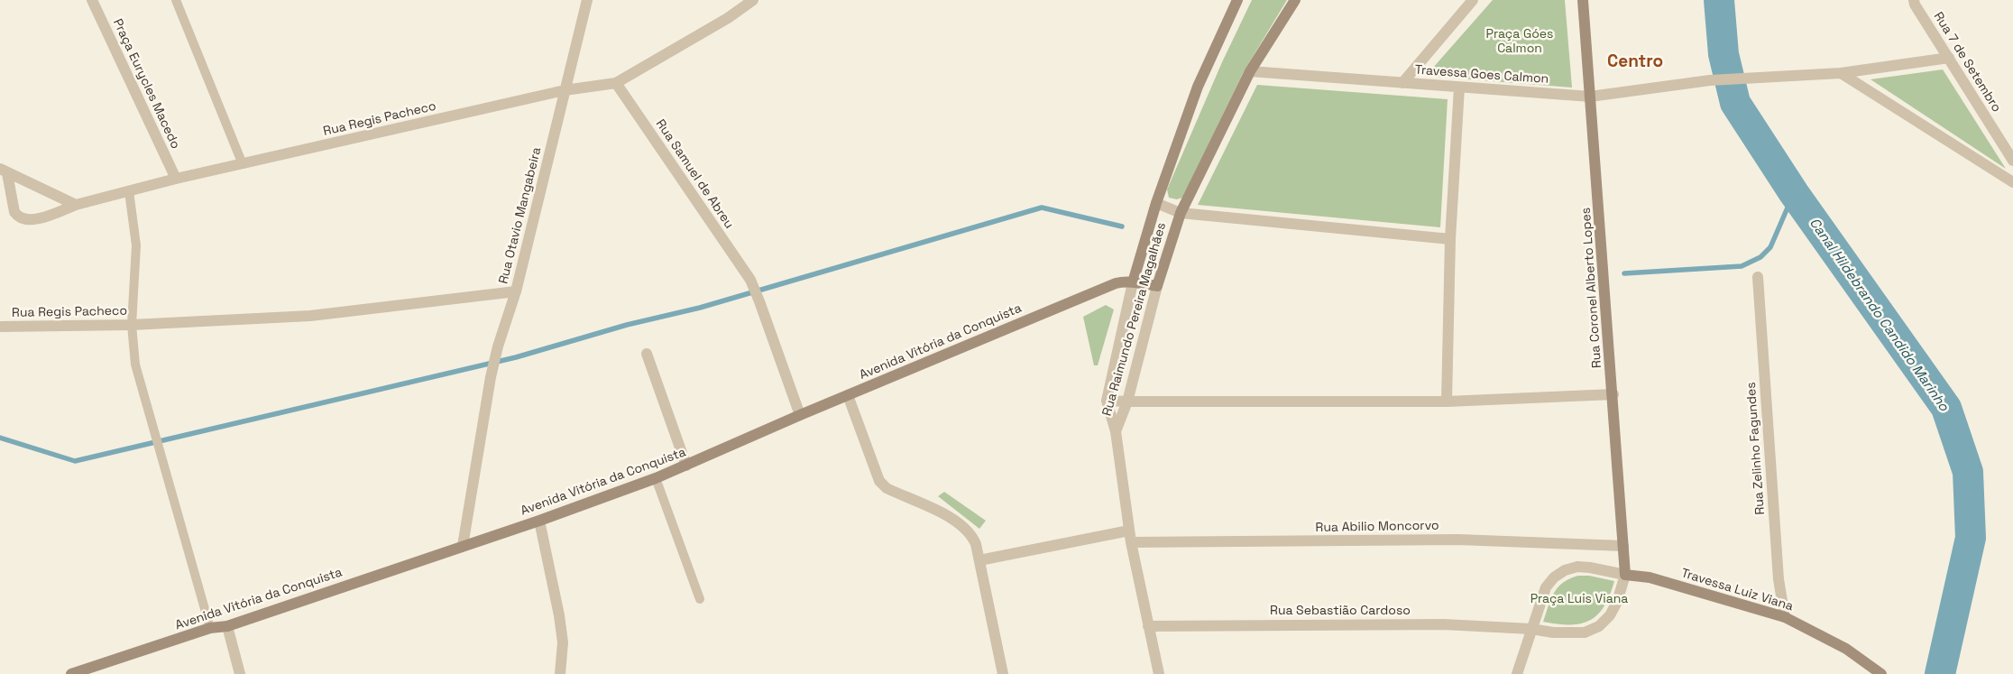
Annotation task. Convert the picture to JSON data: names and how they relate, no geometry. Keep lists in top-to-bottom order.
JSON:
{
  "streets": {
    "main road": [
      "Rua Coronel Alberto Lopes",
      "Rua Raimundo Pereira Magalhães",
      "Avenida Vitória da Conquista",
      "Travessa Luiz Viana"
    ],
    "street": [
      "Rua 7 de Setembro",
      "Travessa Goes Calmon",
      "Praça Eurycles Macedo",
      "Rua Regis Pacheco",
      "Rua Samuel de Abreu",
      "Rua Otavio Mangabeira",
      "Rua Zelinho Fagundes",
      "Rua Abilio Moncorvo",
      "Rua Sebastião Cardoso"
    ]
  },
  "crossings": [
    ["Rua 7 de Setembro", "Travessa Goes Calmon"],
    ["Travessa Goes Calmon", "Rua Coronel Alberto Lopes"],
    ["Travessa Goes Calmon", "Rua Raimundo Pereira Magalhães"],
    ["Praça Eurycles Macedo", "Rua Regis Pacheco"],
    ["Rua Regis Pacheco", "Rua Samuel de Abreu"],
    ["Rua Regis Pacheco", "Rua Otavio Mangabeira"],
    ["Rua Samuel de Abreu", "Avenida Vitória da Conquista"],
    ["Rua Otavio Mangabeira", "Avenida Vitória da Conquista"],
    ["Rua Coronel Alberto Lopes", "Rua Abilio Moncorvo"],
    ["Rua Coronel Alberto Lopes", "Travessa Luiz Viana"],
    ["Rua Raimundo Pereira Magalhães", "Avenida Vitória da Conquista"],
    ["Rua Raimundo Pereira Magalhães", "Rua Abilio Moncorvo"],
    ["Rua Raimundo Pereira Magalhães", "Rua Sebastião Cardoso"],
    ["Rua Zelinho Fagundes", "Travessa Luiz Viana"]
  ],
  "districts": ["Centro"],
  "water": ["Canal Hildebrando Candido Marinho"],
  "parks": ["Praça Góes Calmon", "Praça Luis Viana"]
}
